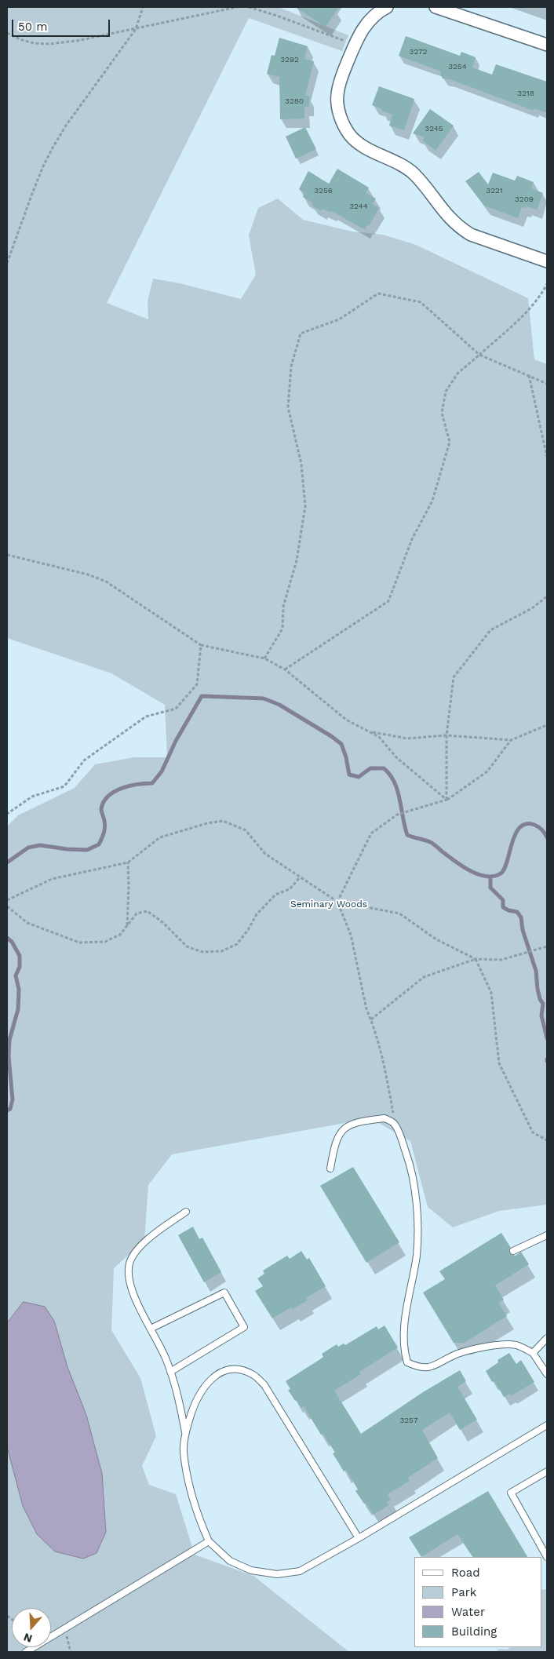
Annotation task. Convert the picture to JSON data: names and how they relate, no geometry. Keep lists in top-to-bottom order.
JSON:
{
  "parks": ["Seminary Woods"],
  "house_numbers": [
    "3272",
    "3292",
    "3254",
    "3218",
    "3280",
    "3245",
    "3256",
    "3221",
    "3209",
    "3244",
    "3257"
  ],
  "legend": [
    "Road",
    "Park",
    "Water",
    "Building"
  ],
  "scale_bar": "50 m",
  "north": "bottom"
}
